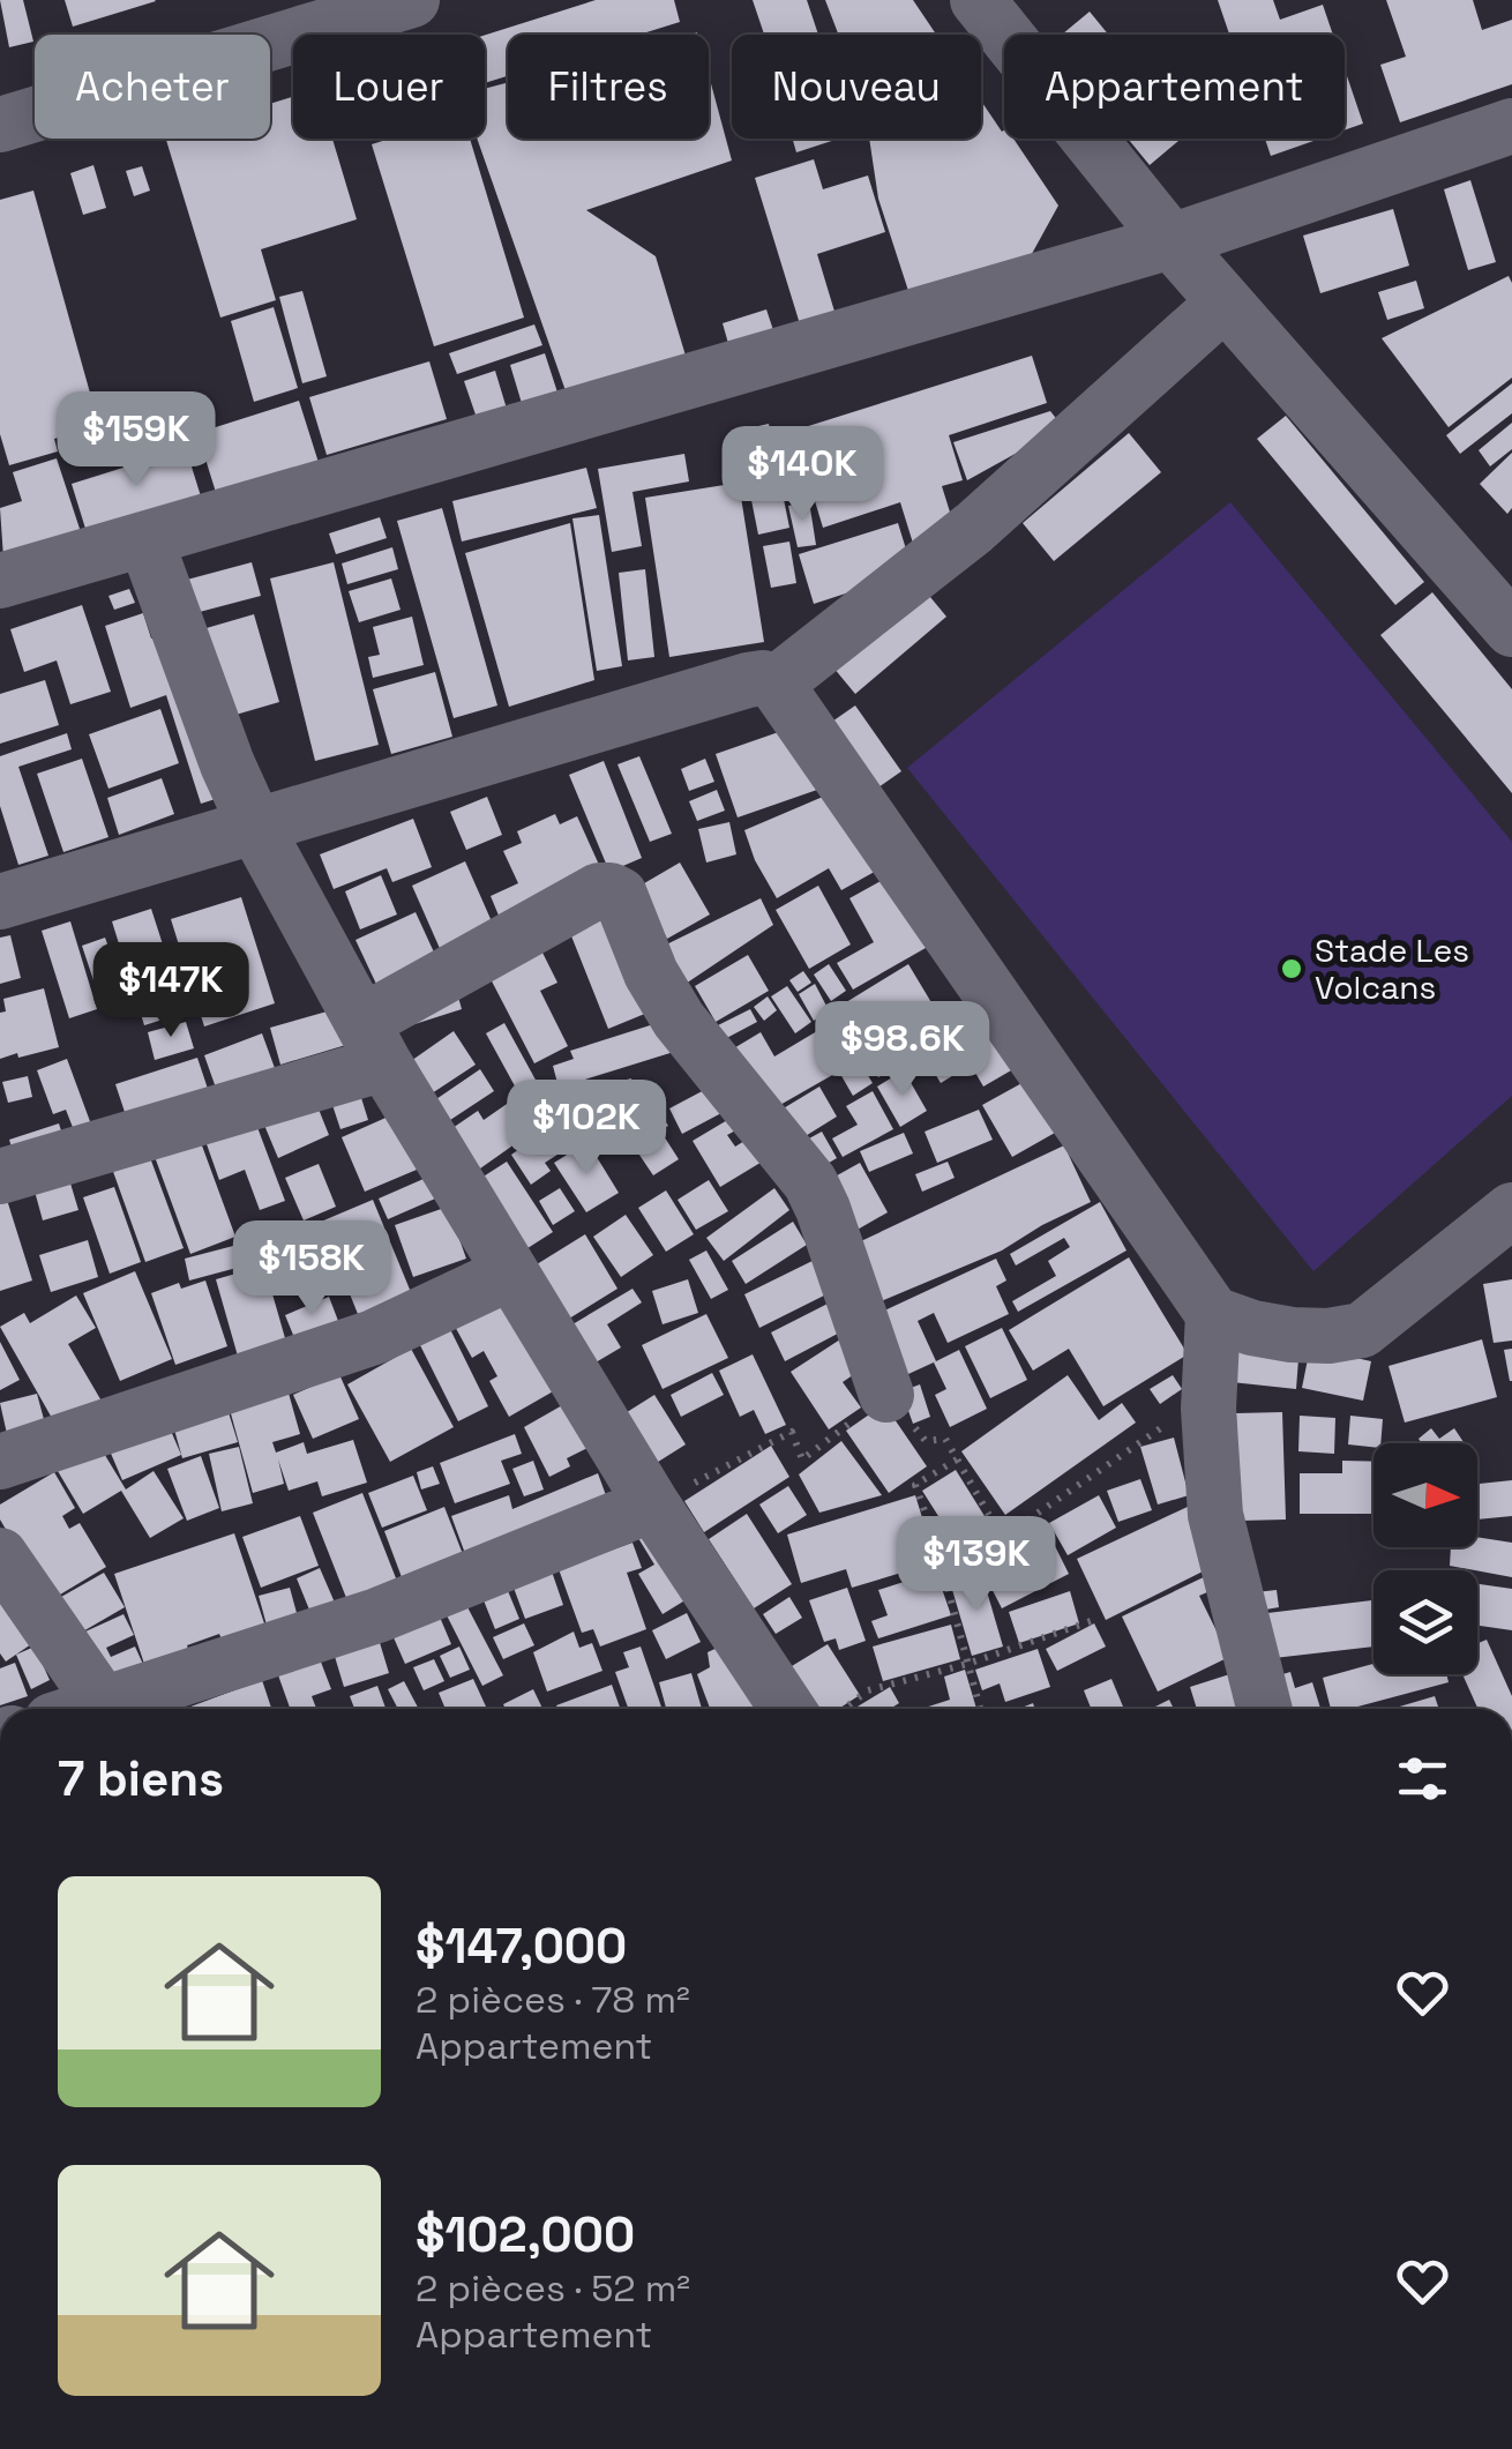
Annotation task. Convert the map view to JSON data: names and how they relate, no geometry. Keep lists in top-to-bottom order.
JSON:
{
  "places": ["Stade Les Volcans"],
  "north": "right",
  "page": {
    "chip": [
      "Acheter",
      "Louer",
      "Filtres",
      "Nouveau",
      "Appartement"
    ],
    "price": [
      "$159K",
      "$140K",
      "$147K",
      "$98.6K",
      "$102K",
      "$158K",
      "$139K"
    ],
    "heading": "7 biens",
    "list": [
      {
        "name": "$147,000",
        "note": "2 pièces · 78 m² · Appartement"
      },
      {
        "name": "$102,000",
        "note": "2 pièces · 52 m² · Appartement"
      }
    ]
  }
}
